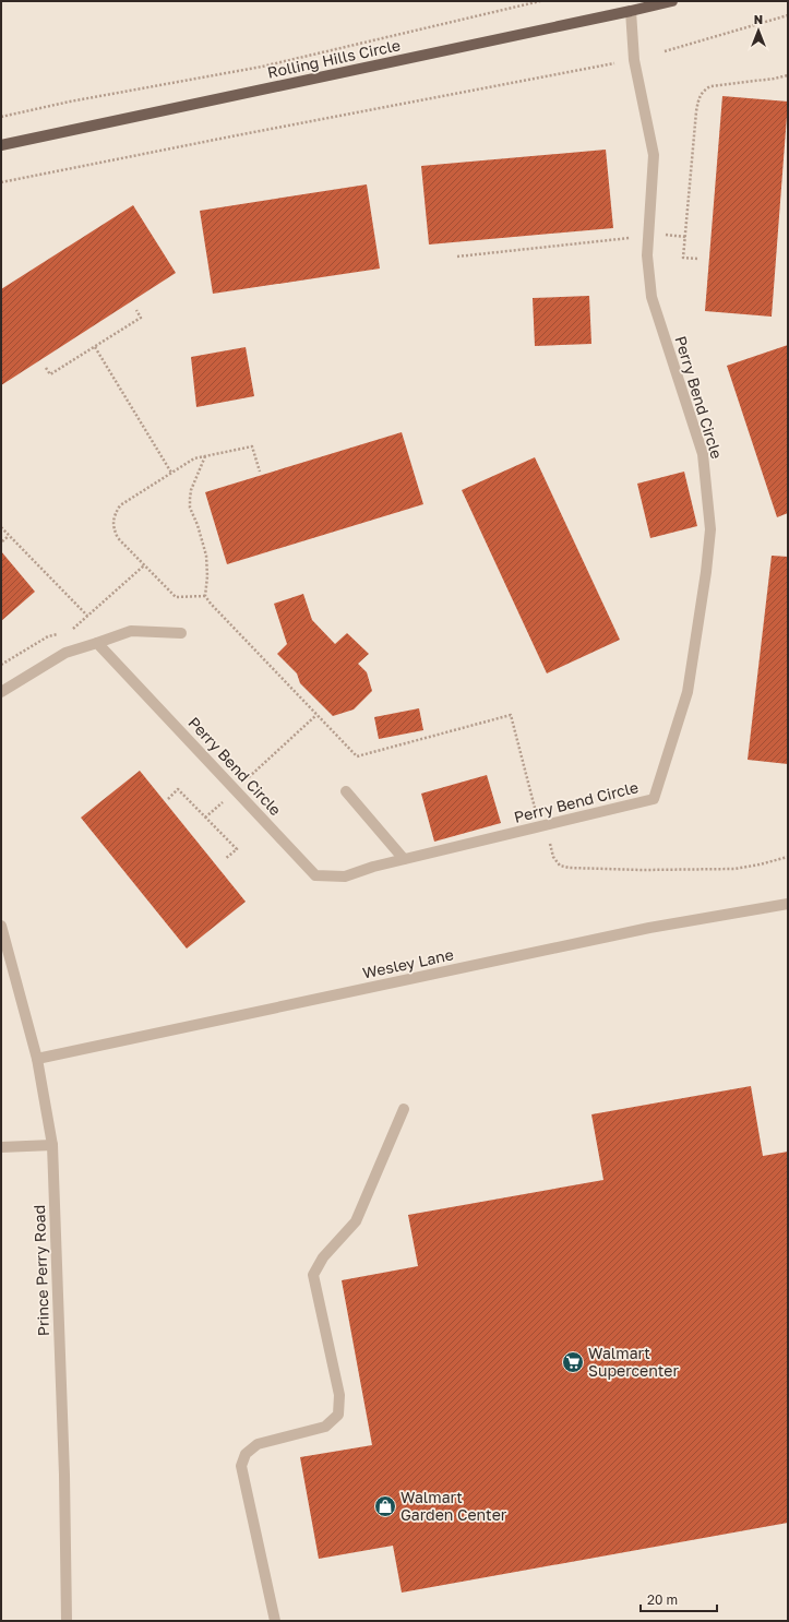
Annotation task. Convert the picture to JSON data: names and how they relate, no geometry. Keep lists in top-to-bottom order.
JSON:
{
  "streets": {
    "main road": ["Rolling Hills Circle"],
    "street": ["Perry Bend Circle", "Wesley Lane", "Prince Perry Road"]
  },
  "crossings": [
    ["Rolling Hills Circle", "Perry Bend Circle"],
    ["Wesley Lane", "Prince Perry Road"]
  ],
  "places": {
    "supermarket": ["Walmart Supercenter"],
    "shop": ["Walmart Garden Center"]
  },
  "scale_bar": "20 m",
  "north": "top"
}
